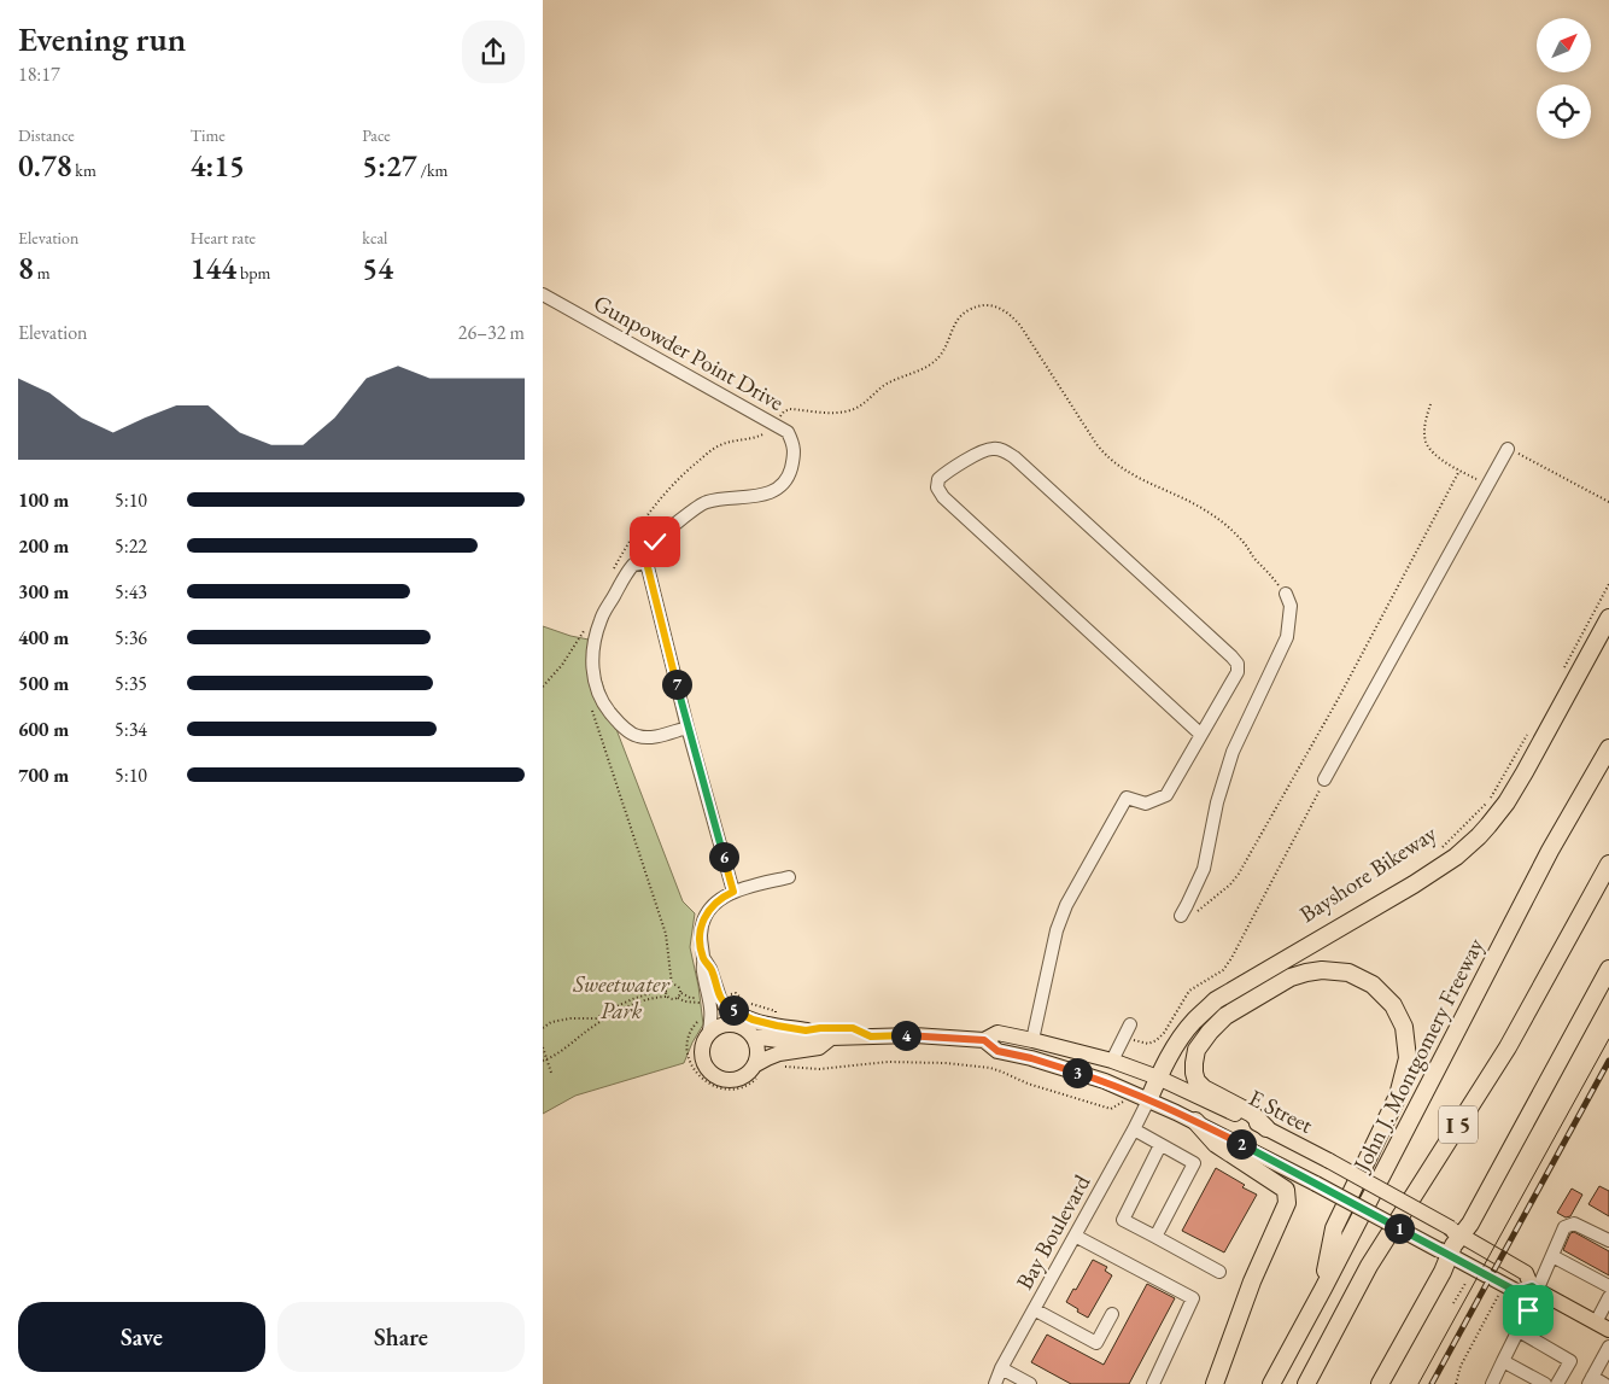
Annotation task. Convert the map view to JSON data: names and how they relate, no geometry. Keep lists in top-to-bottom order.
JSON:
{
  "streets": {
    "highway": ["John J. Montgomery Freeway", "I 5"],
    "main road": ["E Street"],
    "street": ["Gunpowder Point Drive", "Bay Boulevard"],
    "path": ["Bayshore Bikeway"]
  },
  "crossings": [
    ["E Street", "Bay Boulevard"]
  ],
  "parks": ["Sweetwater Park"],
  "north": "top right",
  "page": {
    "heading": ["Evening run", "18:17"],
    "stats": [
      ["Distance", "0.78 km"],
      ["Time", "4:15"],
      ["Pace", "5:27 /km"],
      ["Elevation", "8 m"],
      ["Heart rate", "144 bpm"],
      ["kcal", "54"]
    ],
    "chart": ["Elevation", "26–32 m"],
    "list": [
      {
        "name": "100 m",
        "note": "5:10"
      },
      {
        "name": "200 m",
        "note": "5:22"
      },
      {
        "name": "300 m",
        "note": "5:43"
      },
      {
        "name": "400 m",
        "note": "5:36"
      },
      {
        "name": "500 m",
        "note": "5:35"
      },
      {
        "name": "600 m",
        "note": "5:34"
      },
      {
        "name": "700 m",
        "note": "5:10"
      }
    ],
    "pins": [
      "7",
      "6",
      "5",
      "4",
      "3",
      "2",
      "1"
    ],
    "buttons": ["Save", "Share"]
  }
}
